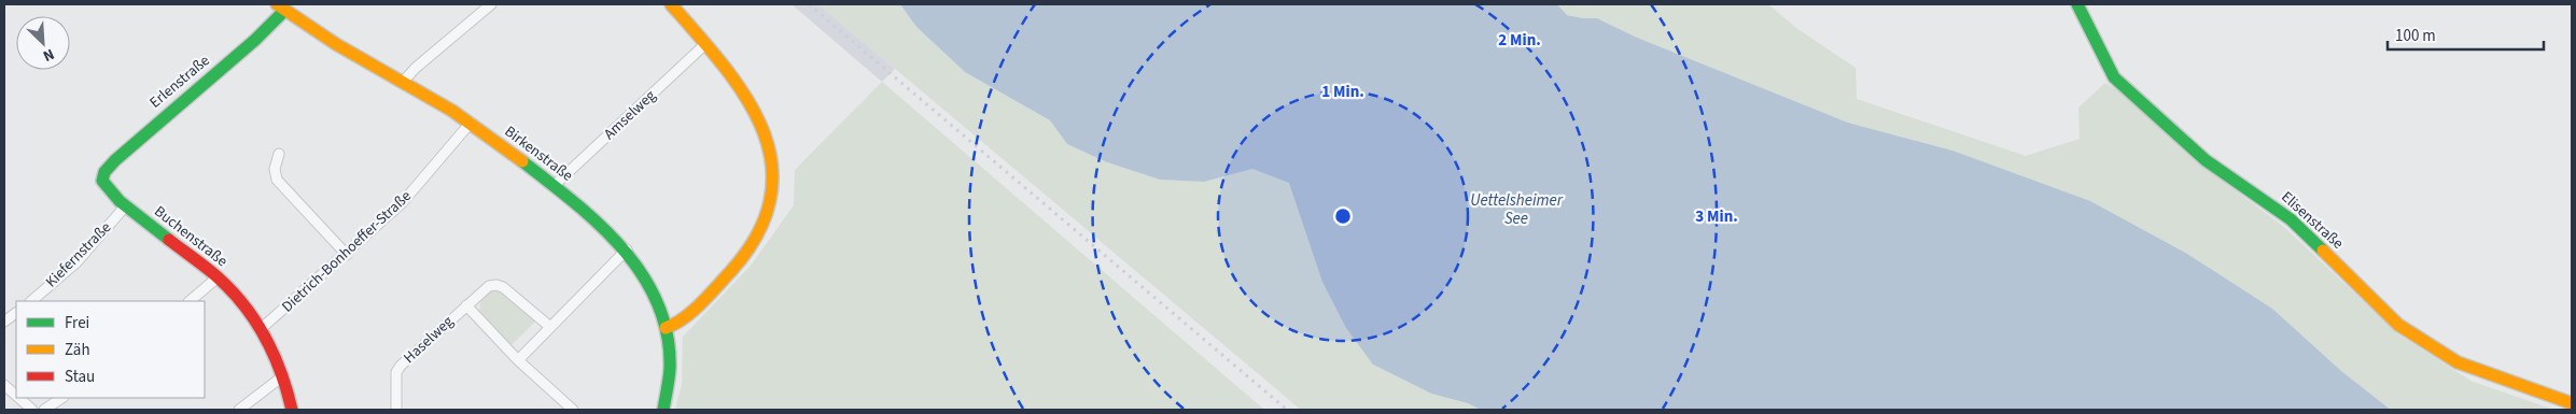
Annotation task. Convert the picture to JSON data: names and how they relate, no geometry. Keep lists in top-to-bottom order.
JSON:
{
  "streets": {
    "street": [
      "Erlenstraße",
      "Amselweg",
      "Birkenstraße",
      "Elisenstraße",
      "Buchenstraße",
      "Dietrich-Bonhoeffer-Straße",
      "Kiefernstraße",
      "Haselweg"
    ]
  },
  "crossings": [
    ["Erlenstraße", "Birkenstraße"],
    ["Erlenstraße", "Buchenstraße"],
    ["Amselweg", "Birkenstraße"],
    ["Birkenstraße", "Dietrich-Bonhoeffer-Straße"],
    ["Buchenstraße", "Dietrich-Bonhoeffer-Straße"],
    ["Buchenstraße", "Kiefernstraße"]
  ],
  "water": ["Uettelsheimer See"],
  "legend": ["Frei", "Zäh", "Stau"],
  "scale_bar": "100 m",
  "north": "bottom right",
  "rings": ["2 Min.", "1 Min.", "3 Min."]
}
